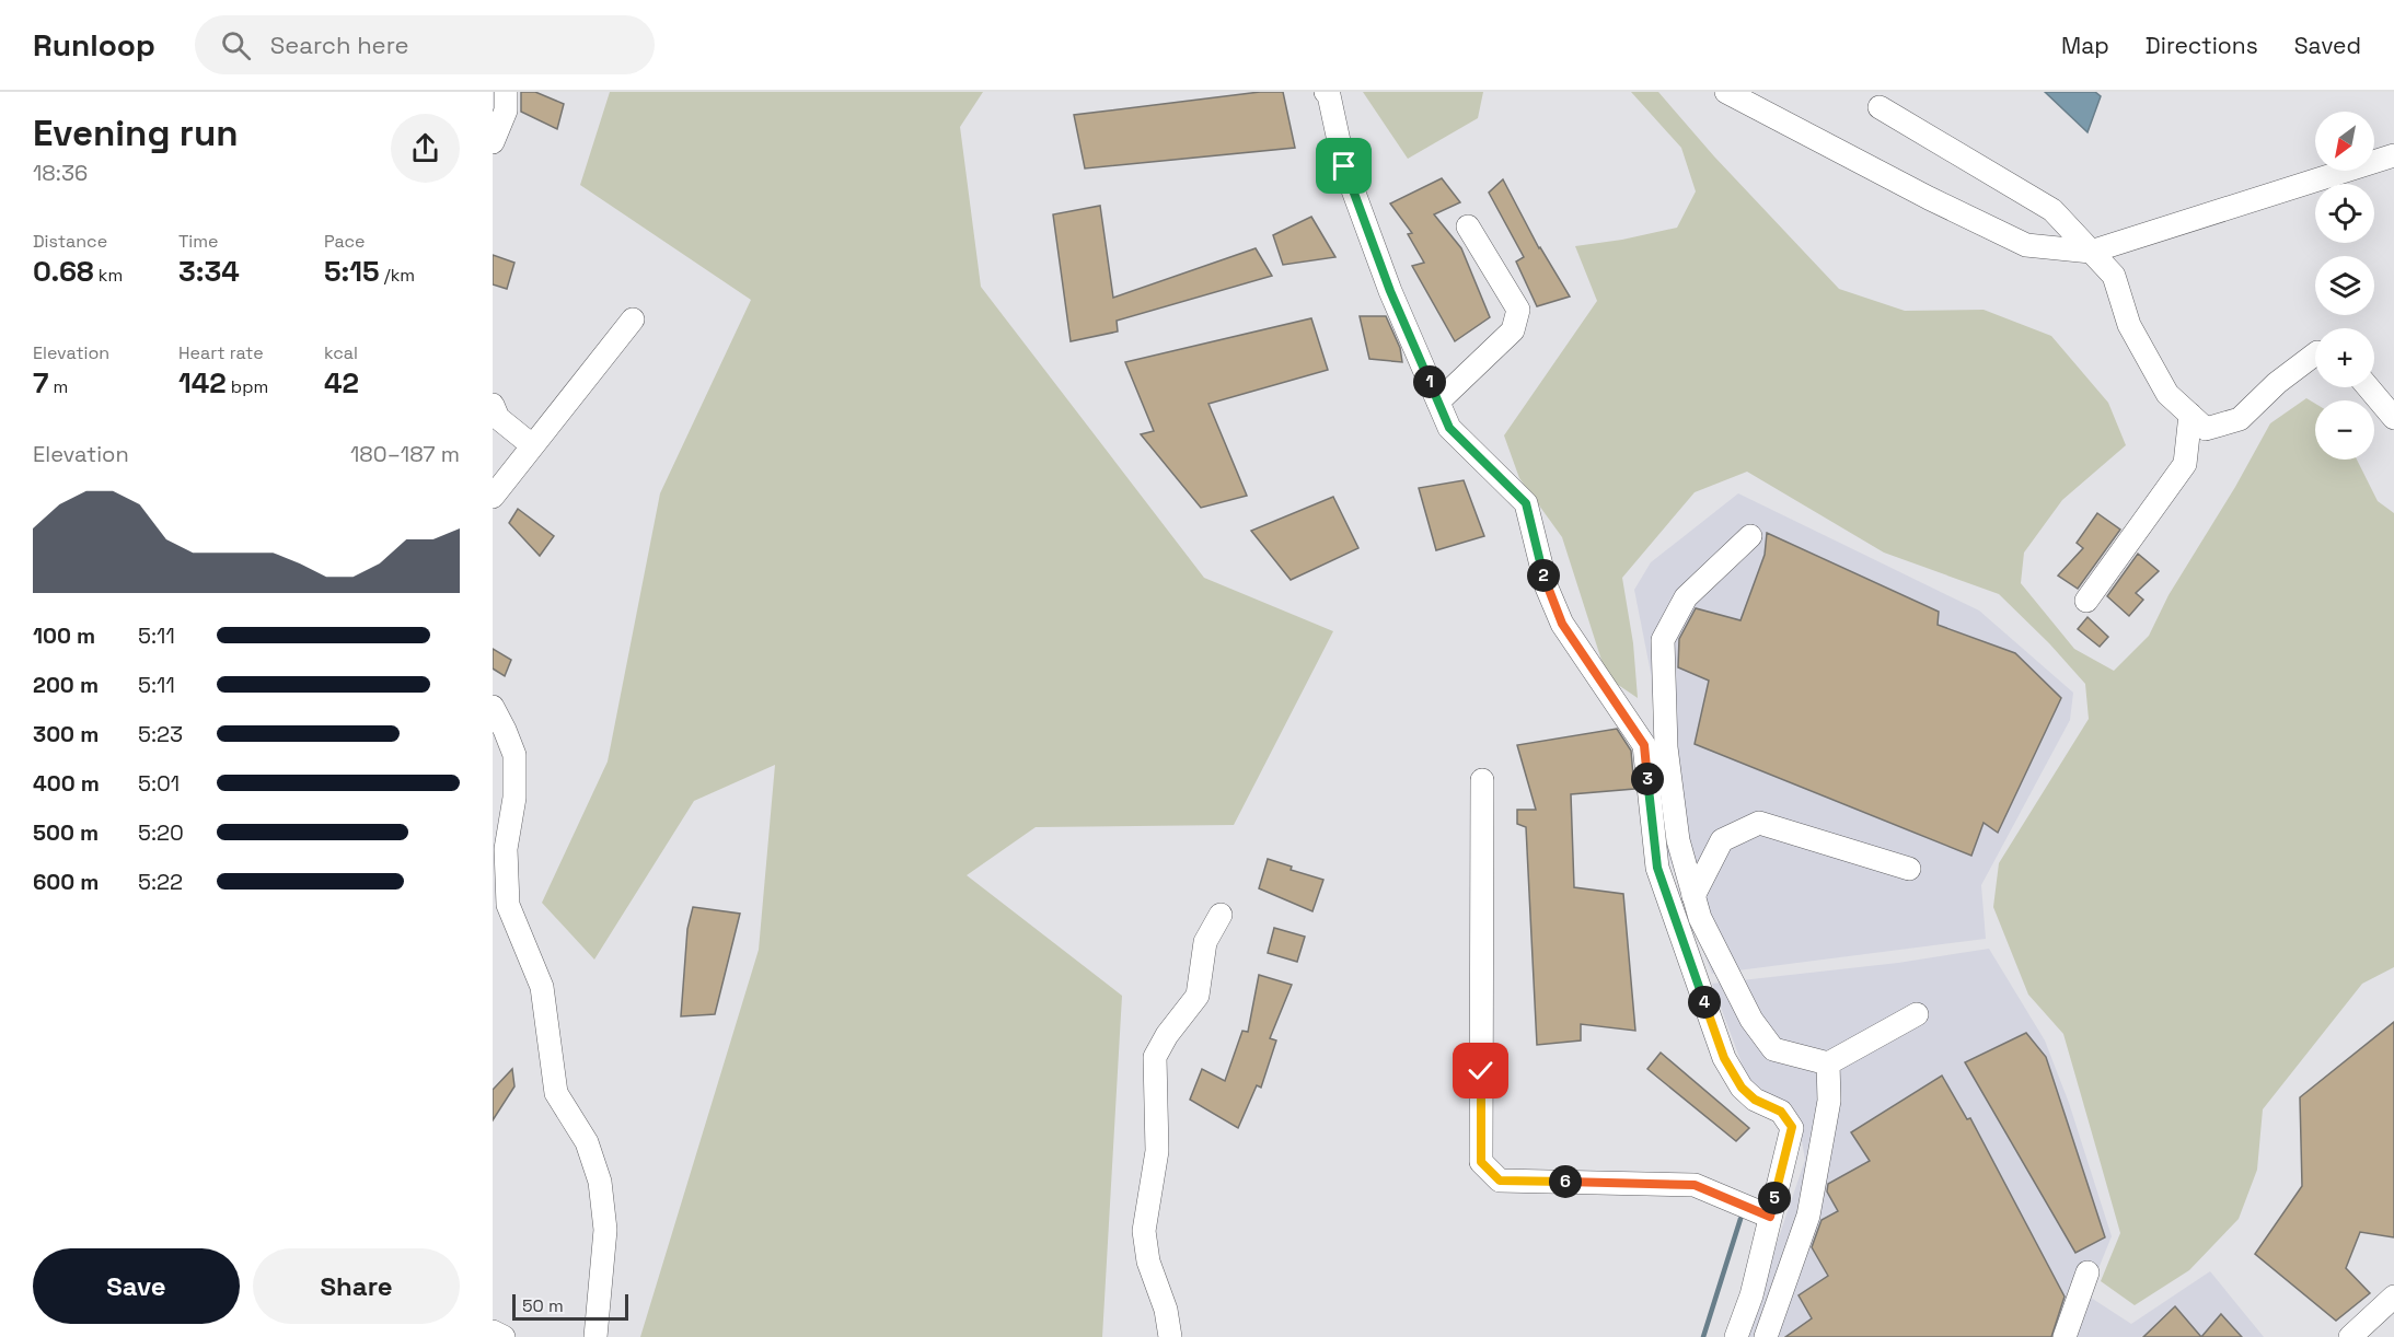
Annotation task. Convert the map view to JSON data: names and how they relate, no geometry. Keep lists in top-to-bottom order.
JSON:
{
  "scale_bar": "50 m",
  "north": "bottom left",
  "page": {
    "header": "Runloop",
    "search": "Search here",
    "nav": ["Map", "Directions", "Saved"],
    "heading": ["Evening run", "18:36"],
    "map_buttons": ["+", "−"],
    "stats": [
      ["Distance", "0.68 km"],
      ["Time", "3:34"],
      ["Pace", "5:15 /km"],
      ["Elevation", "7 m"],
      ["Heart rate", "142 bpm"],
      ["kcal", "42"]
    ],
    "pins": [
      "1",
      "2",
      "3",
      "4",
      "6",
      "5"
    ],
    "chart": ["Elevation", "180–187 m"],
    "list": [
      {
        "name": "100 m",
        "note": "5:11"
      },
      {
        "name": "200 m",
        "note": "5:11"
      },
      {
        "name": "300 m",
        "note": "5:23"
      },
      {
        "name": "400 m",
        "note": "5:01"
      },
      {
        "name": "500 m",
        "note": "5:20"
      },
      {
        "name": "600 m",
        "note": "5:22"
      }
    ],
    "buttons": ["Save", "Share"],
    "scale": "50 m"
  }
}
